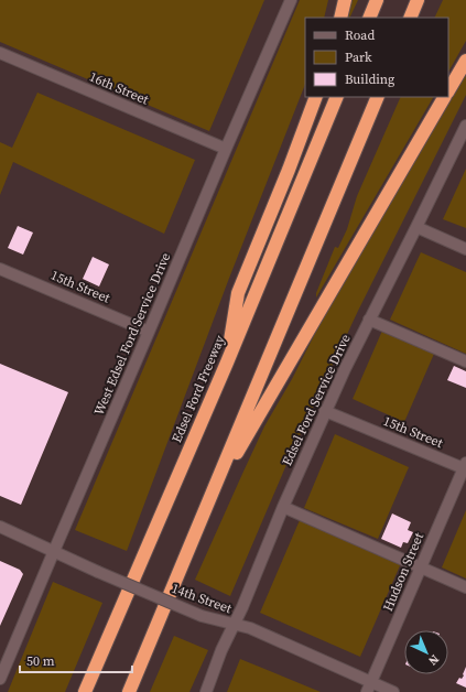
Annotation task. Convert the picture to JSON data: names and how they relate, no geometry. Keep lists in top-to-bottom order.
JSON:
{
  "streets": {
    "highway": ["Edsel Ford Freeway"],
    "street": [
      "16th Street",
      "15th Street",
      "West Edsel Ford Service Drive",
      "Edsel Ford Service Drive",
      "Hudson Street",
      "14th Street"
    ]
  },
  "crossings": [
    ["16th Street", "West Edsel Ford Service Drive"],
    ["15th Street", "West Edsel Ford Service Drive"],
    ["15th Street", "Edsel Ford Service Drive"],
    ["15th Street", "Hudson Street"],
    ["West Edsel Ford Service Drive", "14th Street"],
    ["Edsel Ford Service Drive", "14th Street"],
    ["Hudson Street", "14th Street"]
  ],
  "legend": ["Road", "Park", "Building"],
  "scale_bar": "50 m",
  "north": "bottom right"
}
